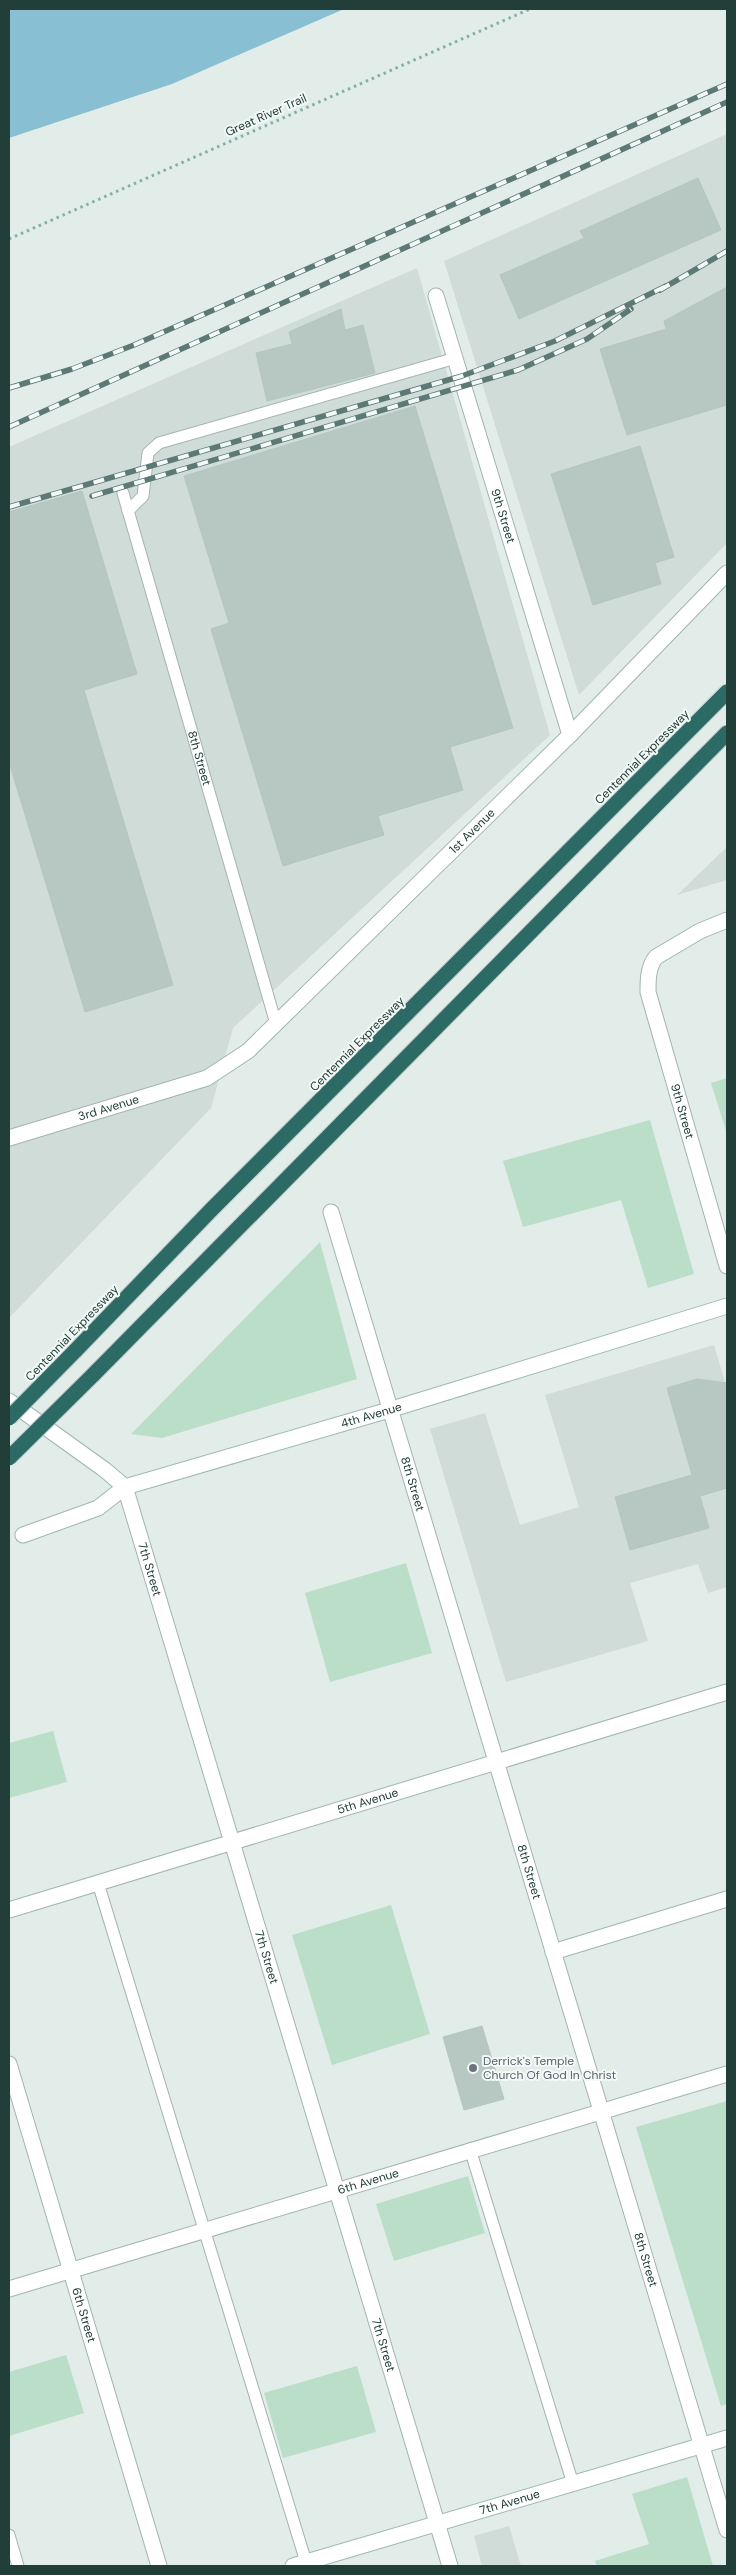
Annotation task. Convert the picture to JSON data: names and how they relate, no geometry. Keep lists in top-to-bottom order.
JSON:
{
  "streets": {
    "highway": ["Centennial Expressway"],
    "street": [
      "9th Street",
      "8th Street",
      "1st Avenue",
      "3rd Avenue",
      "4th Avenue",
      "7th Street",
      "5th Avenue",
      "6th Avenue",
      "6th Street",
      "7th Avenue"
    ],
    "path": ["Great River Trail"]
  },
  "crossings": [
    ["9th Street", "1st Avenue"],
    ["8th Street", "1st Avenue"],
    ["8th Street", "4th Avenue"],
    ["8th Street", "5th Avenue"],
    ["8th Street", "6th Avenue"],
    ["8th Street", "7th Avenue"],
    ["1st Avenue", "3rd Avenue"],
    ["4th Avenue", "7th Street"],
    ["7th Street", "5th Avenue"],
    ["7th Street", "6th Avenue"],
    ["7th Street", "7th Avenue"],
    ["6th Avenue", "6th Street"]
  ],
  "places": ["Derrick's Temple Church Of God In Christ"]
}
